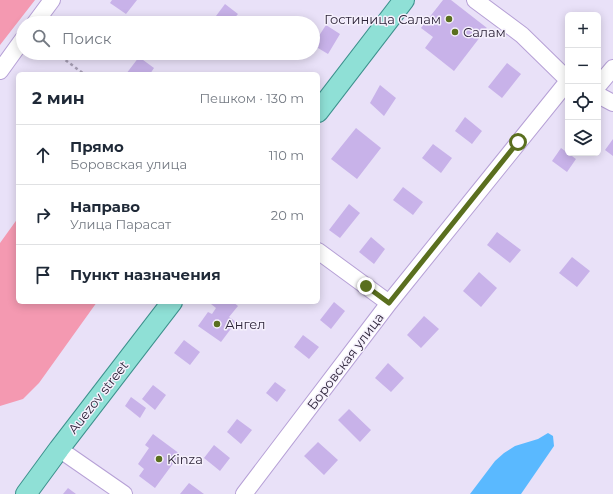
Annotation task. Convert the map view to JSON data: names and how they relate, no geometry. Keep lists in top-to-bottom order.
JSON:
{
  "streets": {
    "main road": ["Auezov street"],
    "street": ["Боровская улица"]
  },
  "places": [
    "Гостиница Салам",
    "Салам",
    "Ангел",
    "Kinza"
  ],
  "page": {
    "map_buttons": ["+", "−"],
    "search": "Поиск",
    "heading": ["2 мин", "Пешком · 130 m"],
    "list": [
      ["Прямо", "Боровская улица", "110 m"],
      ["Направо", "Улица Парасат", "20 m"],
      "Пункт назначения"
    ]
  }
}
